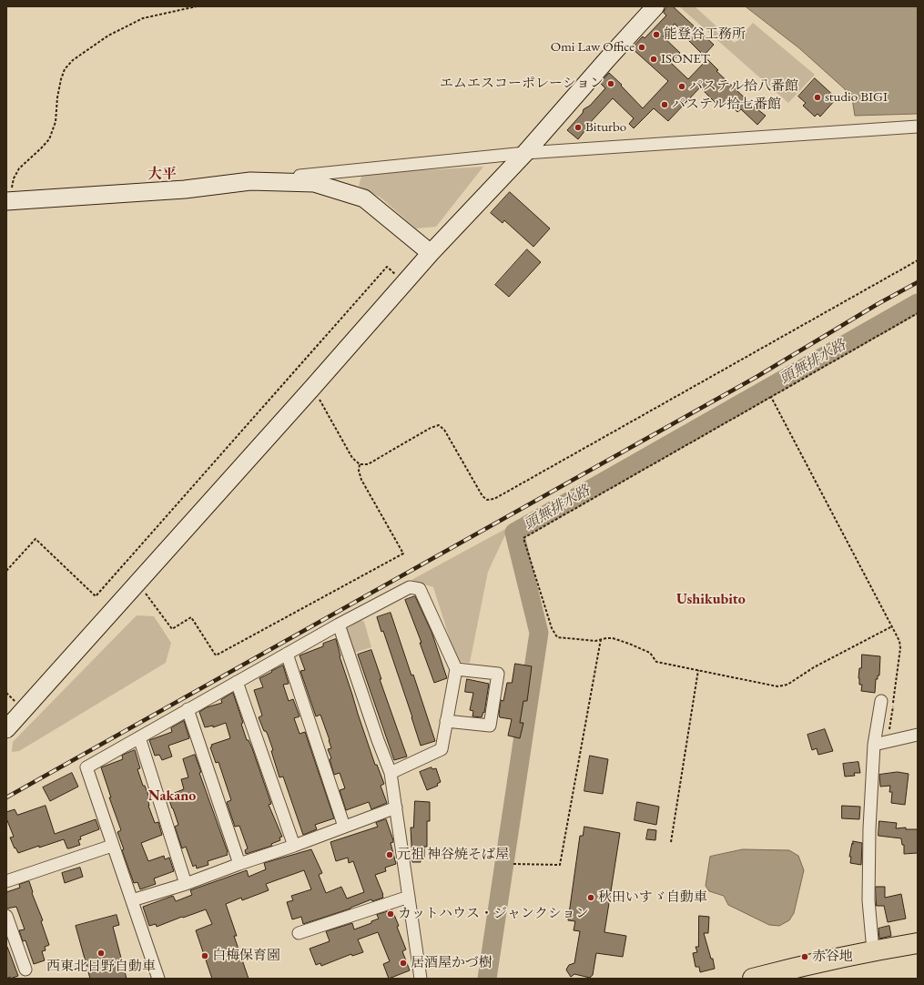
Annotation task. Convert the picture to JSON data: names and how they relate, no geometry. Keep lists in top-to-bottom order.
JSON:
{
  "districts": ["大平", "Ushikubito", "Nakano"],
  "water": ["頭無排水路"],
  "places": [
    "能登谷工務所",
    "Omi Law Office",
    "ISONET",
    "エムエスコーポレーション",
    "パステル拾八番館",
    "studio BIGI",
    "パステル拾七番館",
    "Biturbo",
    "元祖 神谷焼そば屋",
    "秋田いすゞ自動車",
    "カットハウス・ジャンクション",
    "西東北日野自動車",
    "白梅保育園",
    "赤谷地",
    "居酒屋かづ樹"
  ]
}
